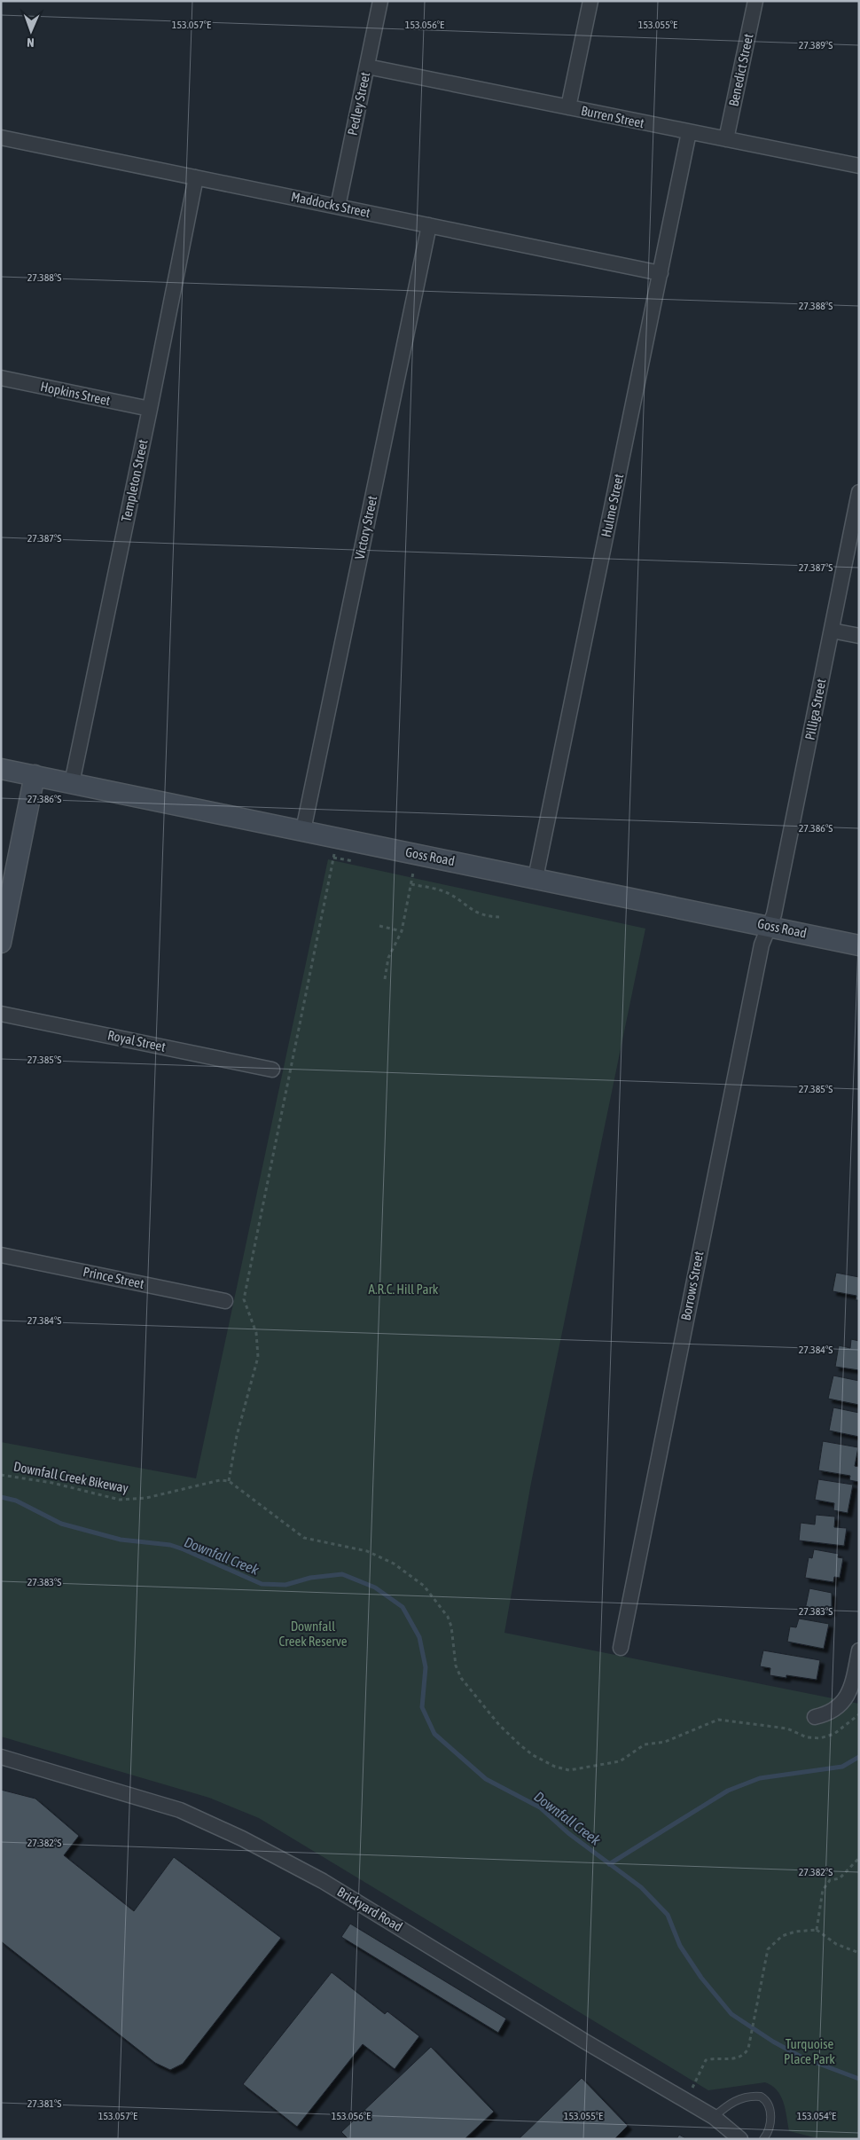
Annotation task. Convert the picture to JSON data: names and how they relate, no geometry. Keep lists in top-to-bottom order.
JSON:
{
  "streets": {
    "street": [
      "Benedict Street",
      "Pedley Street",
      "Burren Street",
      "Maddocks Street",
      "Hopkins Street",
      "Templeton Street",
      "Hulme Street",
      "Victory Street",
      "Pilliga Street",
      "Goss Road",
      "Royal Street",
      "Prince Street",
      "Borrows Street",
      "Brickyard Road"
    ],
    "path": ["Downfall Creek Bikeway"]
  },
  "crossings": [
    ["Benedict Street", "Burren Street"],
    ["Pedley Street", "Burren Street"],
    ["Pedley Street", "Maddocks Street"],
    ["Burren Street", "Hulme Street"],
    ["Maddocks Street", "Templeton Street"],
    ["Maddocks Street", "Hulme Street"],
    ["Maddocks Street", "Victory Street"],
    ["Hopkins Street", "Templeton Street"],
    ["Templeton Street", "Goss Road"],
    ["Hulme Street", "Goss Road"],
    ["Victory Street", "Goss Road"],
    ["Pilliga Street", "Goss Road"],
    ["Pilliga Street", "Borrows Street"],
    ["Goss Road", "Borrows Street"]
  ],
  "water": ["Downfall Creek"],
  "parks": ["A.R.C. Hill Park", "Downfall Creek Reserve", "Turquoise Place Park"],
  "north": "bottom",
  "coordinates": [
    "153.057°E",
    "153.056°E",
    "153.055°E",
    "27.389°S",
    "27.388°S",
    "27.387°S",
    "27.386°S",
    "27.385°S",
    "27.384°S",
    "27.383°S",
    "27.382°S",
    "27.381°S",
    "153.054°E"
  ]
}
